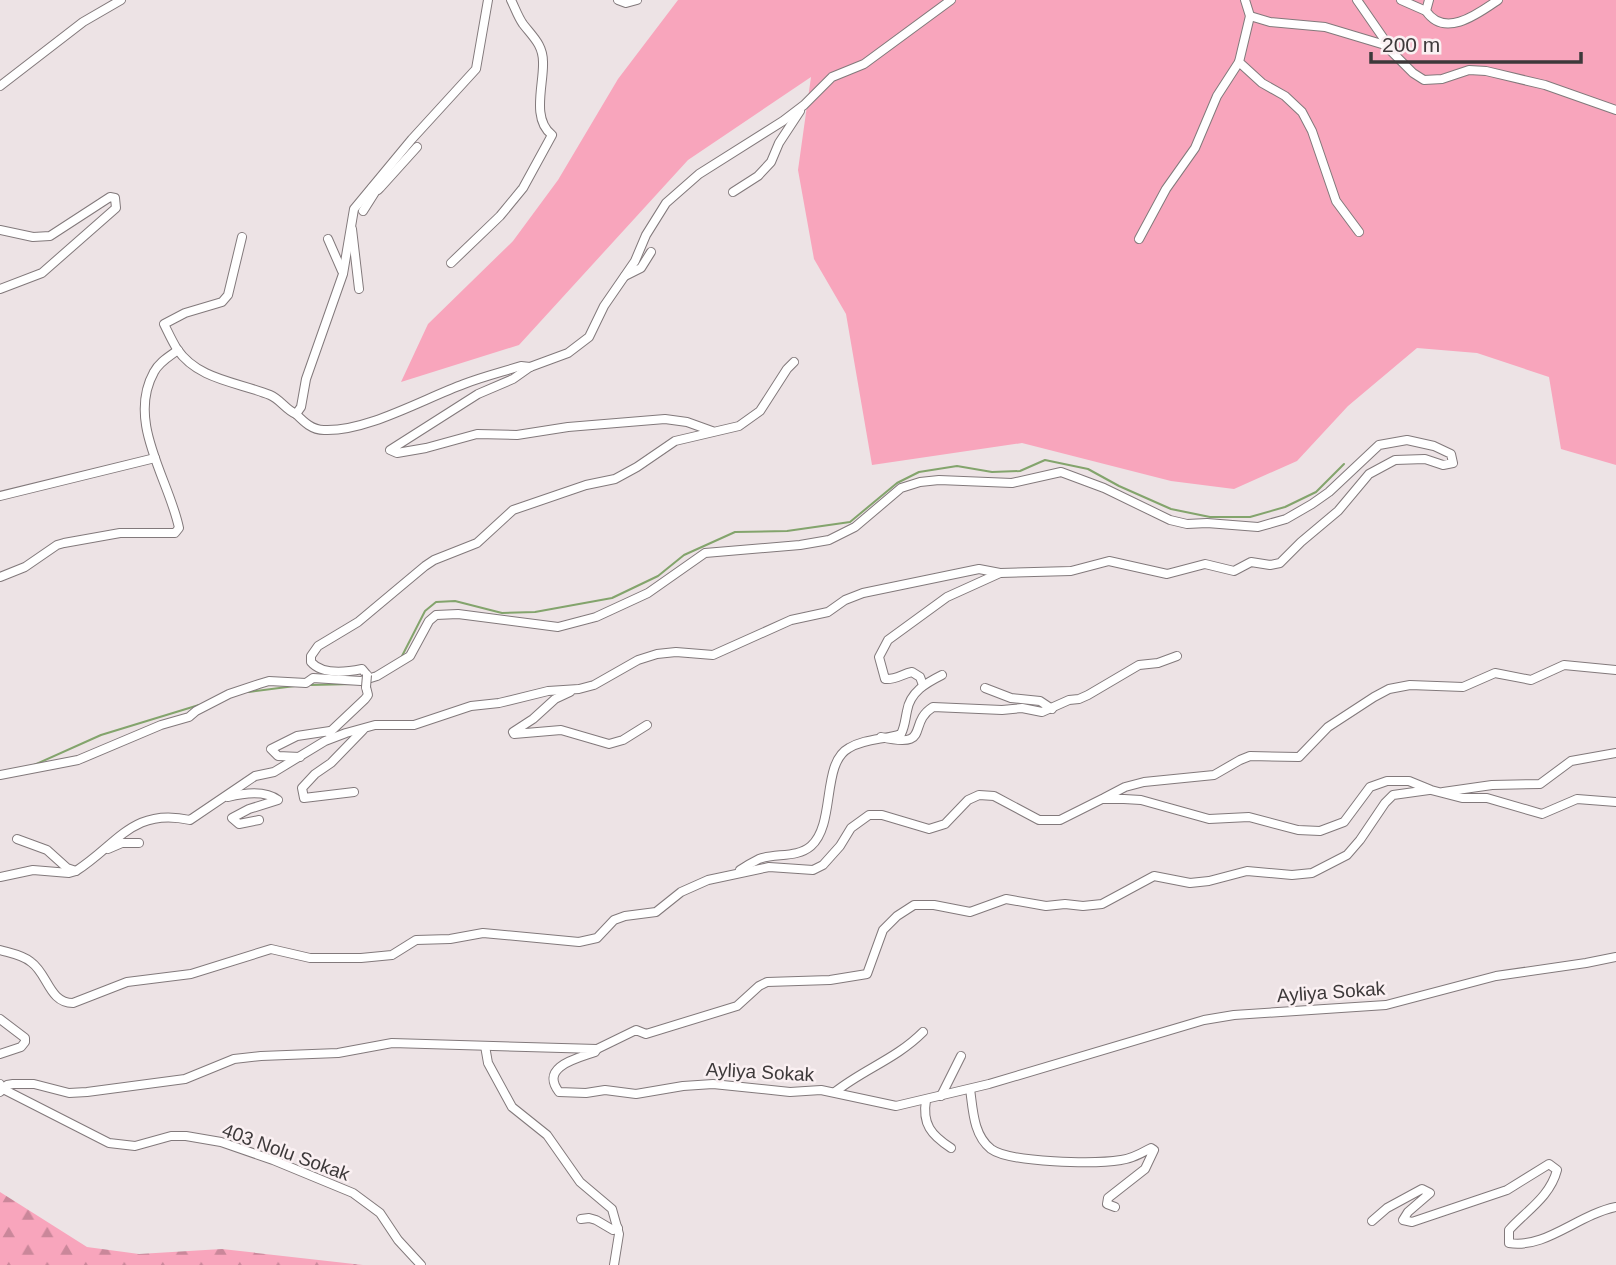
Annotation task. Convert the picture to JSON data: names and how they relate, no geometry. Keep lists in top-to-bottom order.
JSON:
{
  "streets": {
    "street": ["Ayliya Sokak", "403 Nolu Sokak"]
  },
  "scale_bar": "200 m"
}
